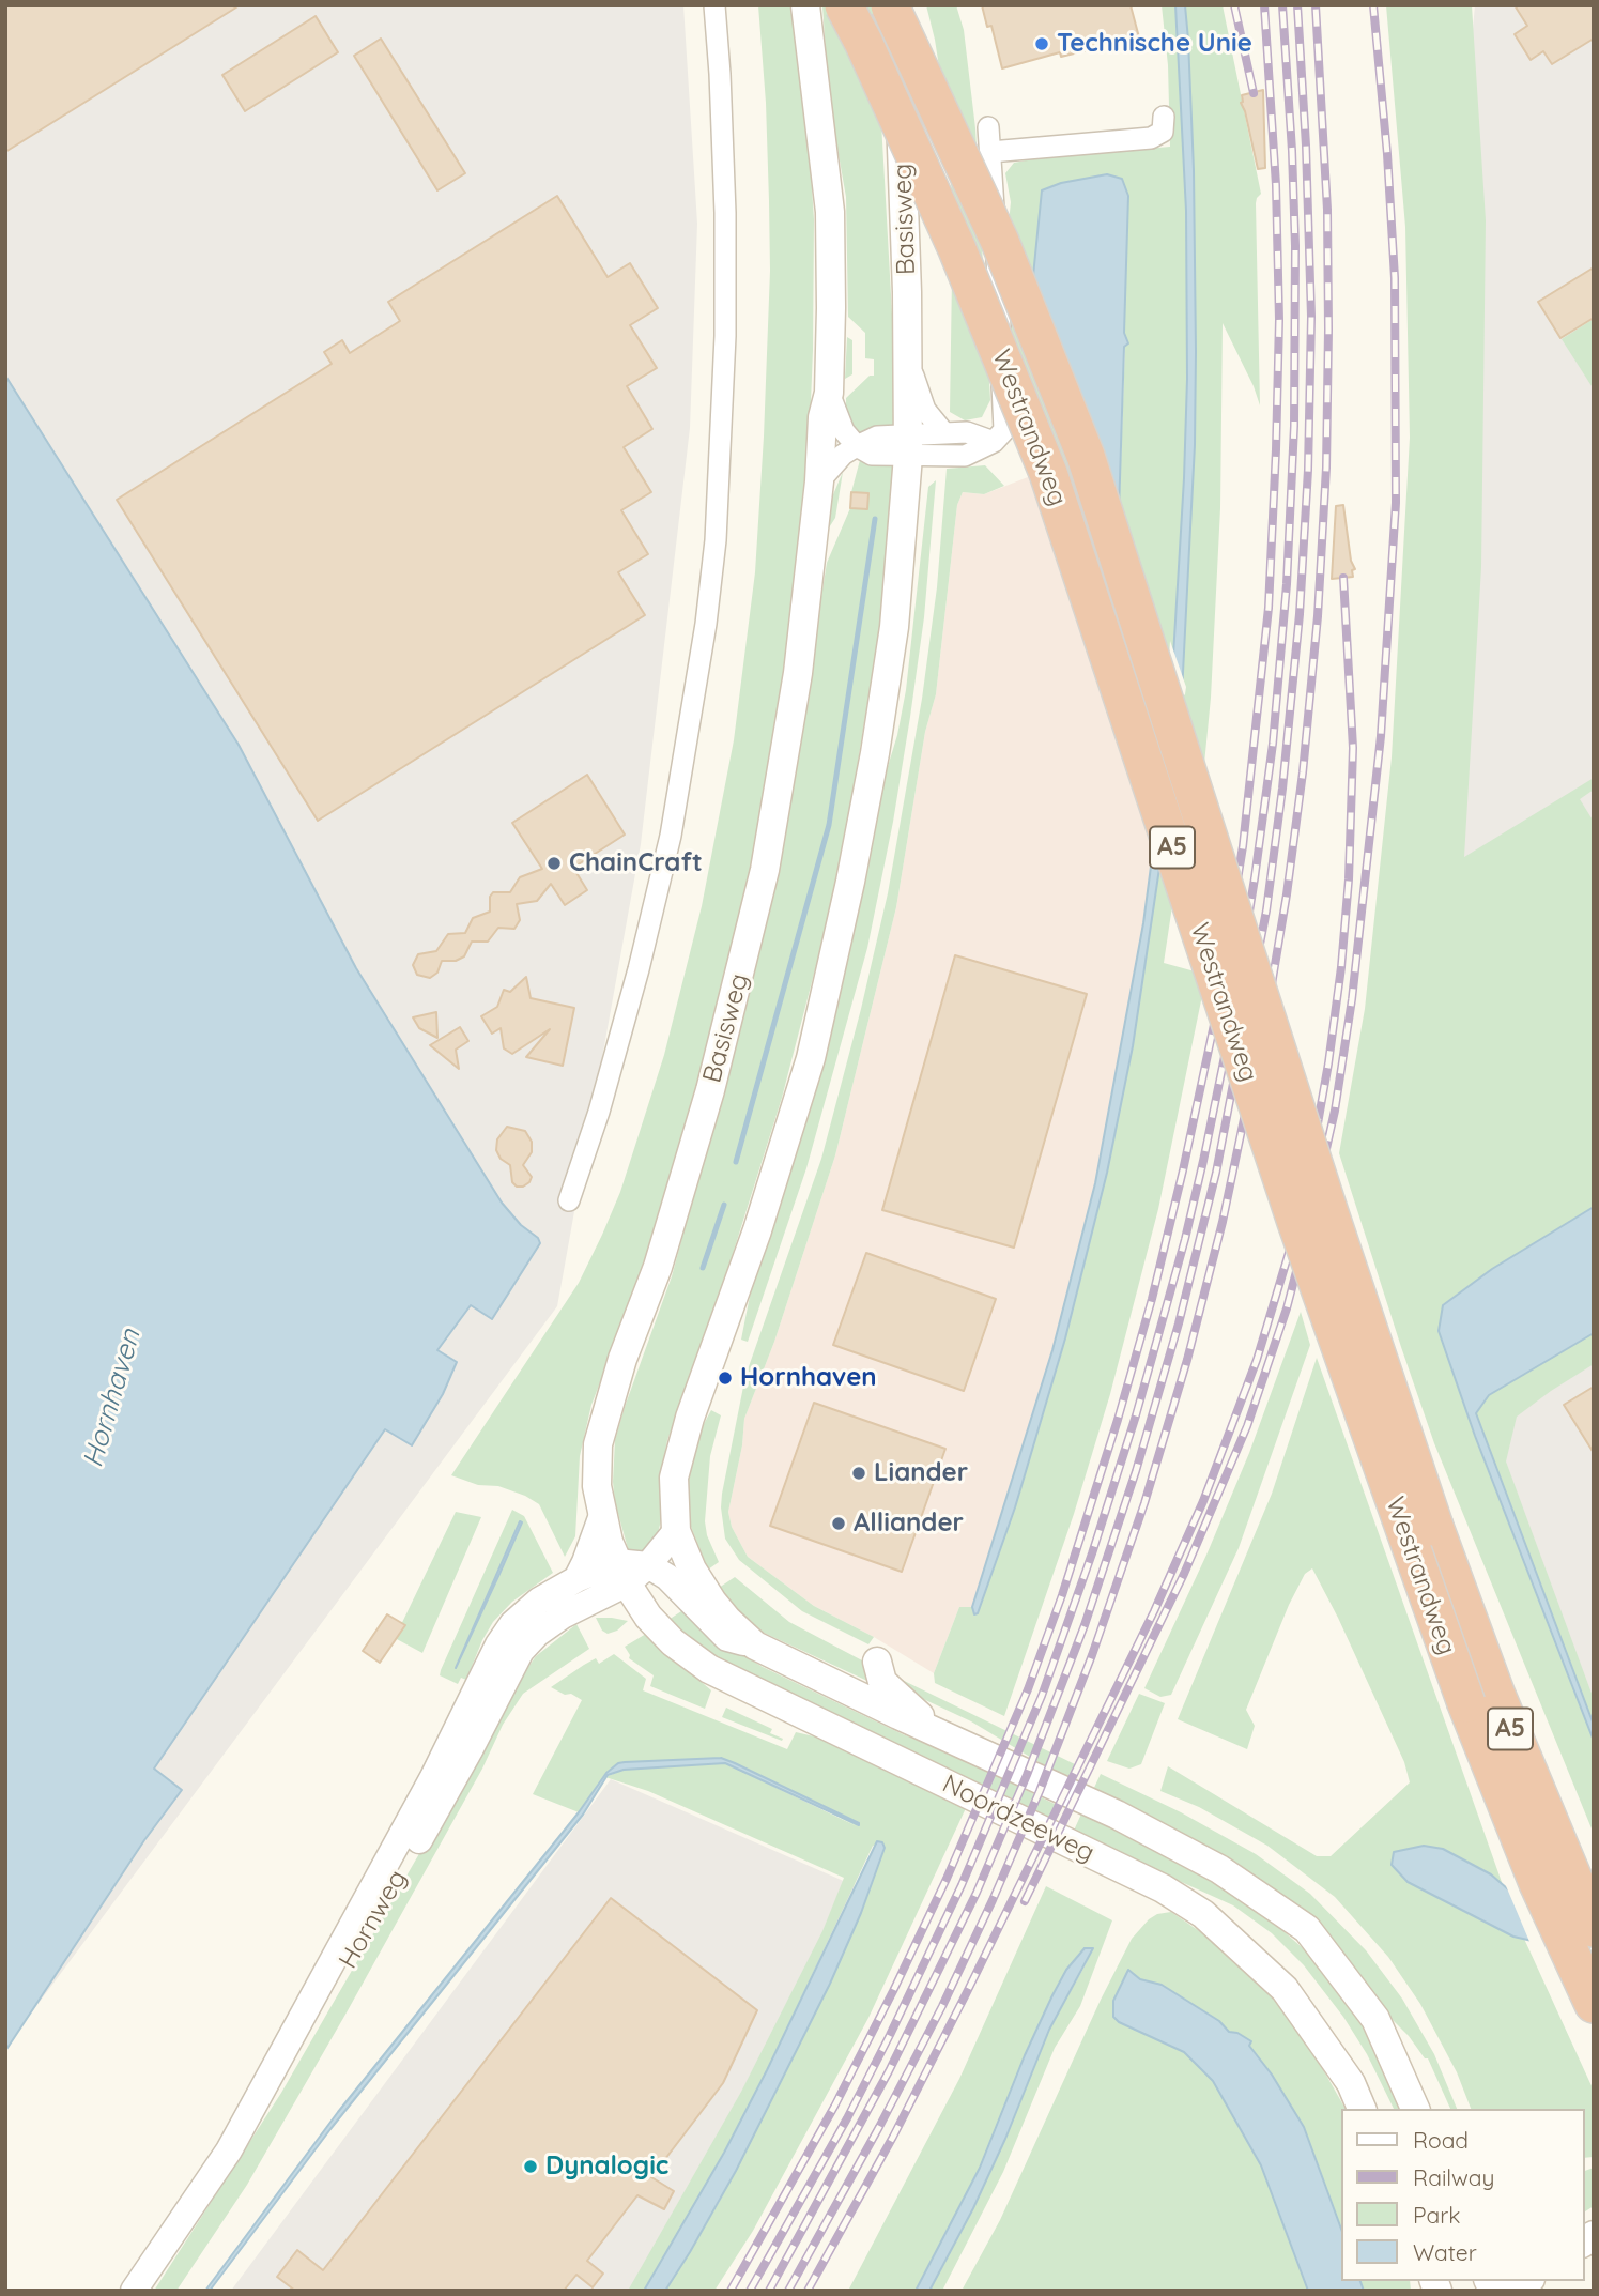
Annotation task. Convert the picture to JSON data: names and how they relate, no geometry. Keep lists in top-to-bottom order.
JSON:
{
  "streets": {
    "highway": ["Westrandweg", "A5"],
    "main road": ["Basisweg", "Noordzeeweg"],
    "street": ["Hornweg"]
  },
  "crossings": [
    ["Basisweg", "Westrandweg"],
    ["Basisweg", "Noordzeeweg"],
    ["Basisweg", "Hornweg"],
    ["Noordzeeweg", "Hornweg"]
  ],
  "water": ["Hornhaven"],
  "places": [
    "Technische Unie",
    "ChainCraft",
    "Hornhaven",
    "Liander",
    "Alliander",
    "Dynalogic"
  ],
  "legend": [
    "Road",
    "Railway",
    "Park",
    "Water"
  ]
}
